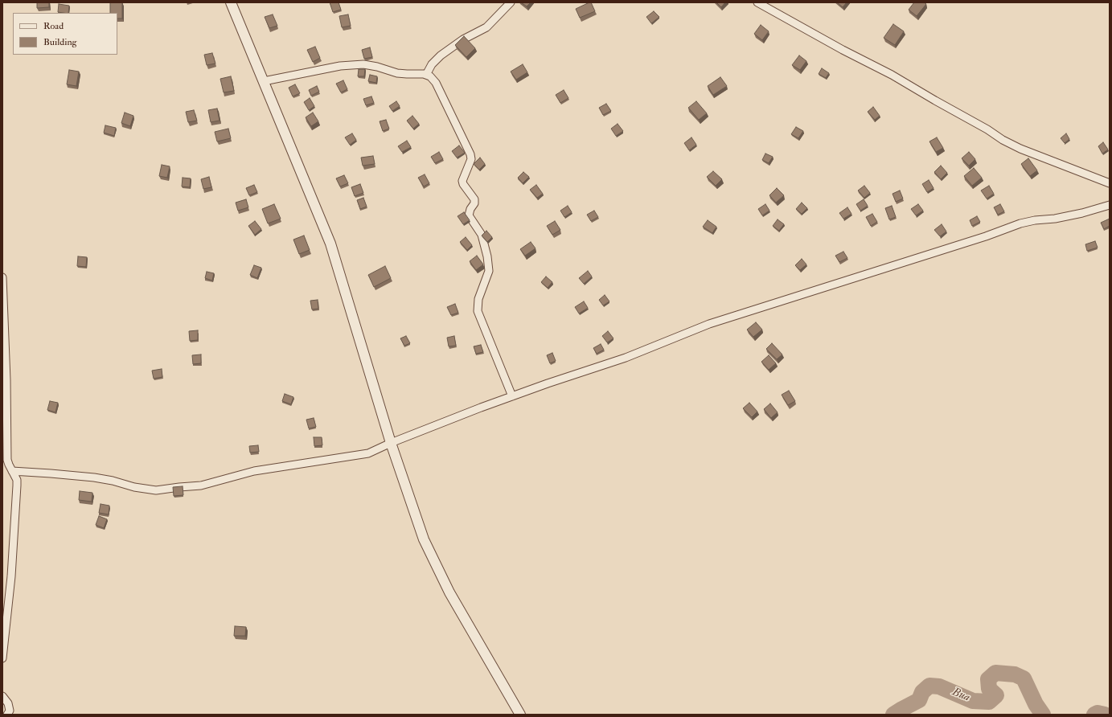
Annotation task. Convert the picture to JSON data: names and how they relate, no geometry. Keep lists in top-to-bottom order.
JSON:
{
  "water": ["Bua"],
  "legend": ["Road", "Building"]
}
